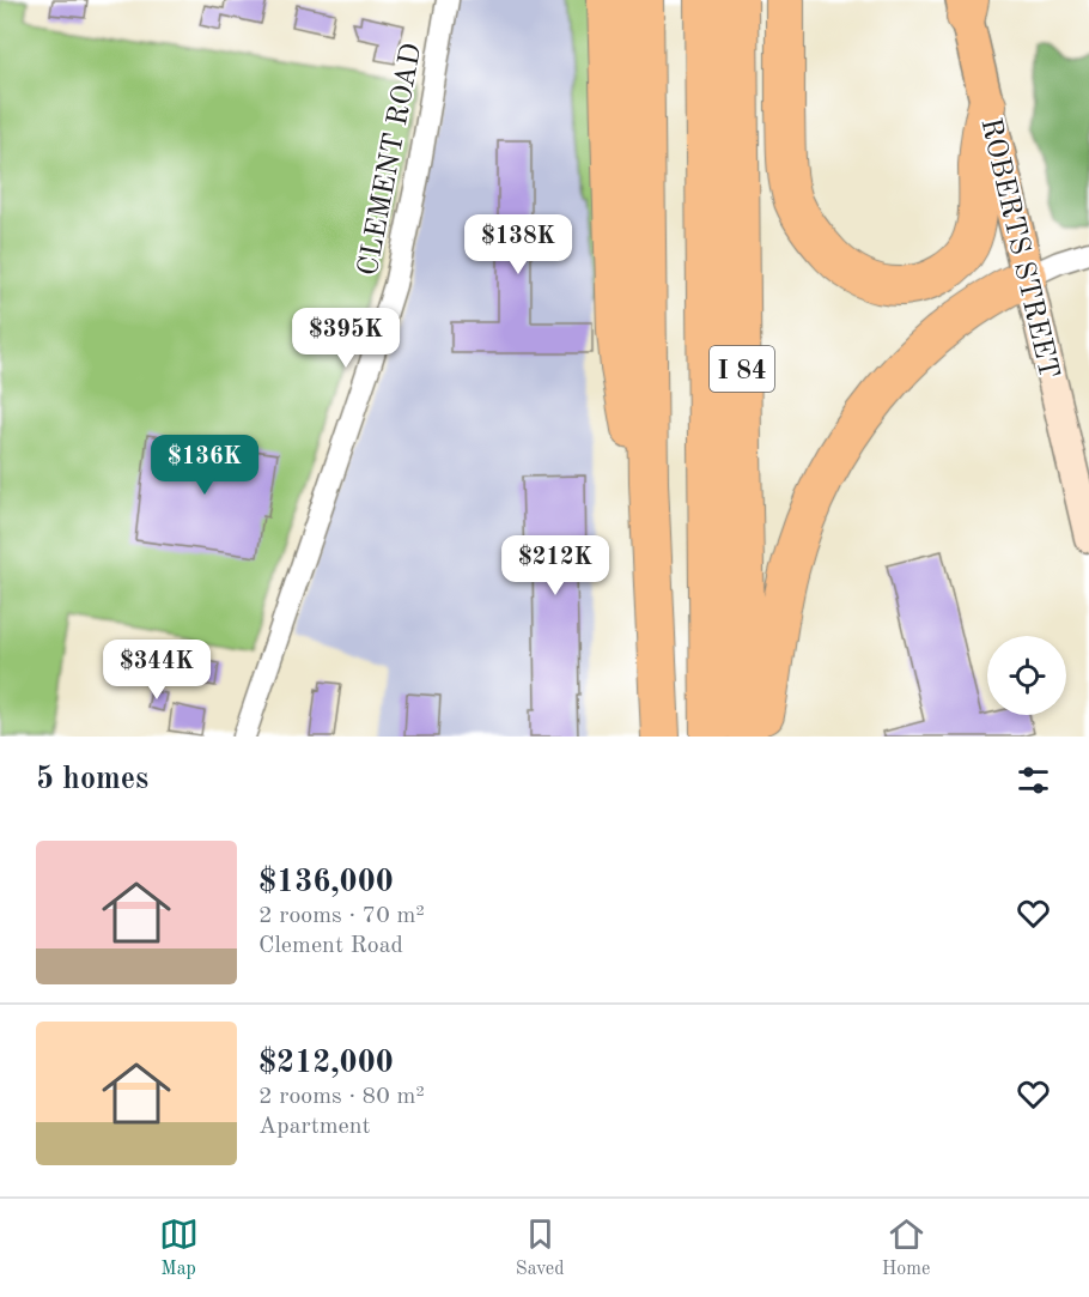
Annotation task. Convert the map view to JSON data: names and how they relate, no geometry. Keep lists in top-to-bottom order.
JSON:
{
  "streets": {
    "highway": ["I 84"],
    "main road": ["ROBERTS STREET"],
    "street": ["CLEMENT ROAD"]
  },
  "page": {
    "price": [
      "$138K",
      "$395K",
      "$136K",
      "$212K",
      "$344K"
    ],
    "heading": "5 homes",
    "list": [
      {
        "name": "$136,000",
        "note": "2 rooms · 70 m² · Clement Road"
      },
      {
        "name": "$212,000",
        "note": "2 rooms · 80 m² · Apartment"
      }
    ],
    "tabs": ["Map", "Saved", "Home"]
  }
}
